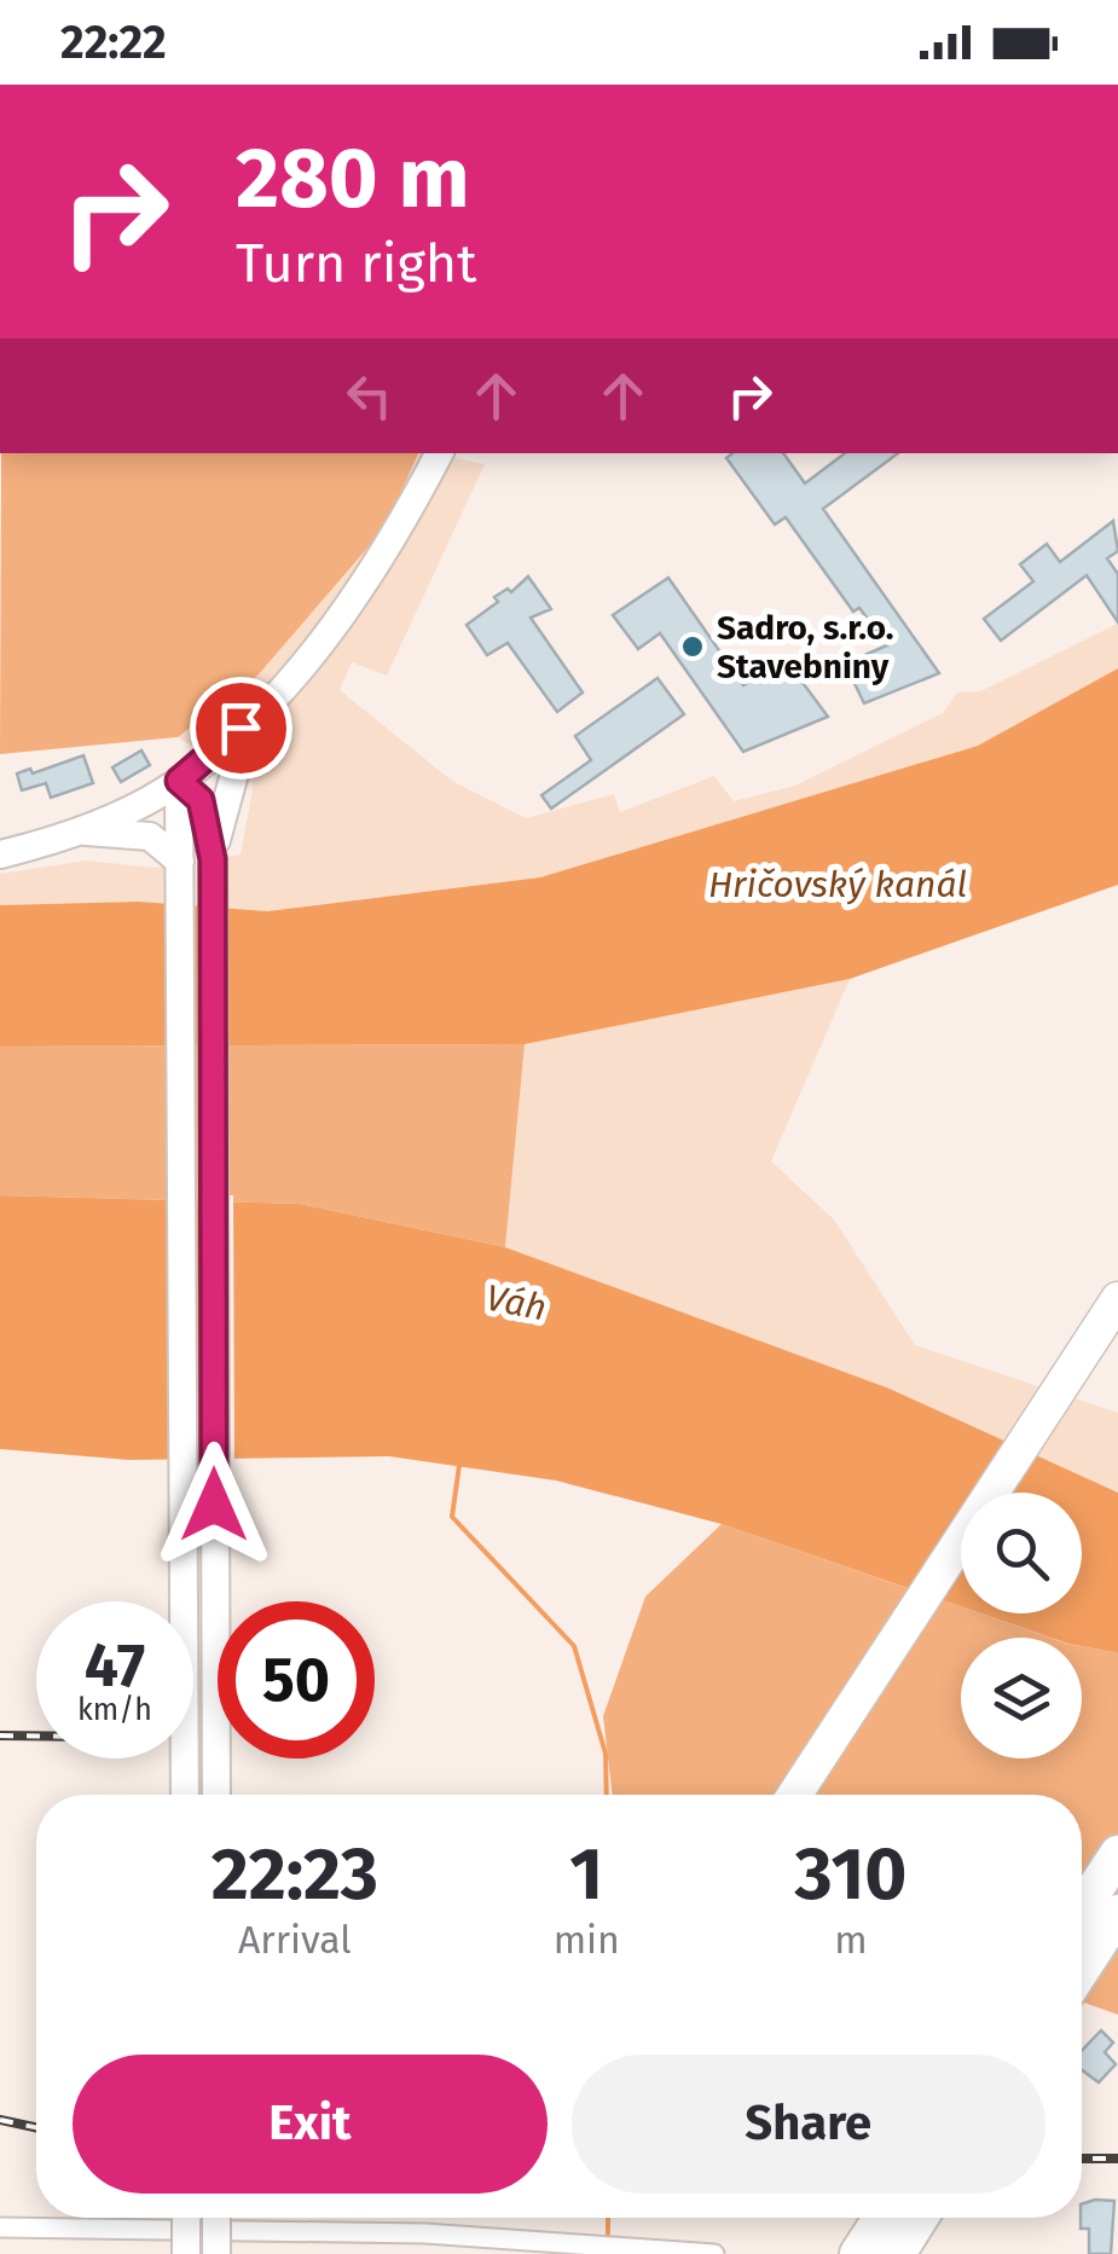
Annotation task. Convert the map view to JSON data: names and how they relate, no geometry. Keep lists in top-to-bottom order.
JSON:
{
  "water": ["Hričovský kanál", "Váh"],
  "places": ["Sadro, s.r.o. Stavebniny"],
  "page": {
    "status": "22:22",
    "turn": ["280 m", "Turn right"],
    "speed": "47 km/h",
    "limit": "50",
    "eta": [
      "22:23",
      "Arrival",
      "1",
      "min",
      "310",
      "m"
    ],
    "buttons": ["Exit", "Share"]
  }
}
